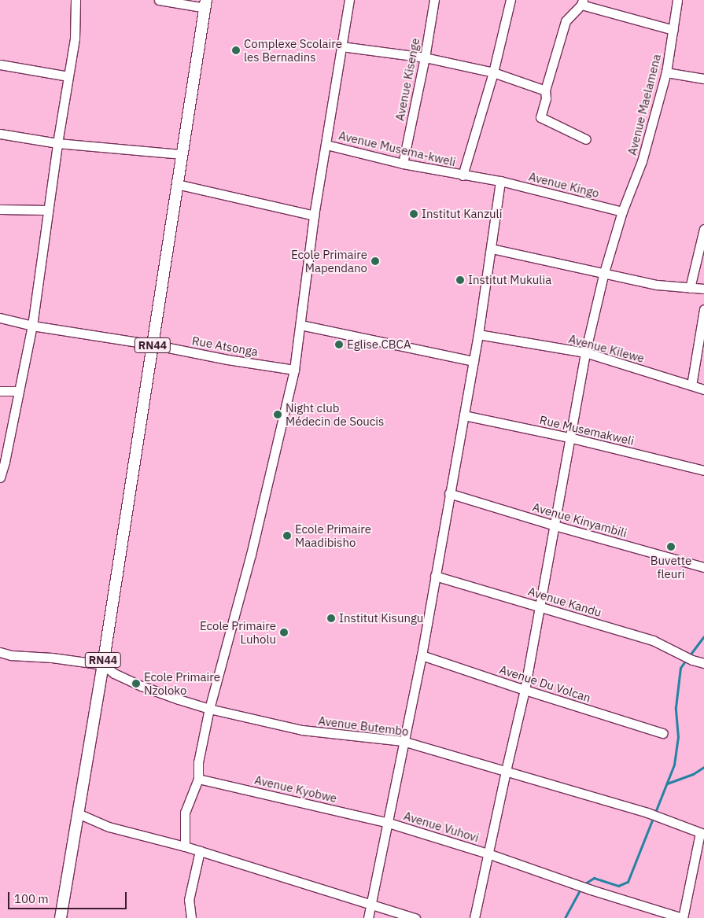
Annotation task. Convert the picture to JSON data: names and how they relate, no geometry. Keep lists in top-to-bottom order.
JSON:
{
  "streets": {
    "main road": ["RN44"],
    "street": [
      "Avenue Kisenge",
      "Avenue Maelamena",
      "Avenue Musema-kweli",
      "Avenue Kingo",
      "Rue Atsonga",
      "Avenue Kilewe",
      "Rue Musemakweli",
      "Avenue Kinyambili",
      "Avenue Kandu",
      "Avenue Du Volcan",
      "Avenue Butembo",
      "Avenue Kyobwe",
      "Avenue Vuhovi"
    ]
  },
  "crossings": [
    ["Avenue Kisenge", "Avenue Musema-kweli"],
    ["Avenue Maelamena", "Avenue Kingo"],
    ["Avenue Musema-kweli", "Avenue Kingo"],
    ["RN44", "Rue Atsonga"],
    ["RN44", "Avenue Butembo"],
    ["Avenue Kyobwe", "Avenue Vuhovi"]
  ],
  "places": [
    "Complexe Scolaire les Bernadins",
    "Institut Kanzuli",
    "Ecole Primaire Mapendano",
    "Institut Mukulia",
    "Eglise CBCA",
    "Night club Médecin de Soucis",
    "Ecole Primaire Maadibisho",
    "Buvette fleuri",
    "Institut Kisungu",
    "Ecole Primaire Luholu",
    "Ecole Primaire Nzoloko"
  ],
  "scale_bar": "100 m"
}
